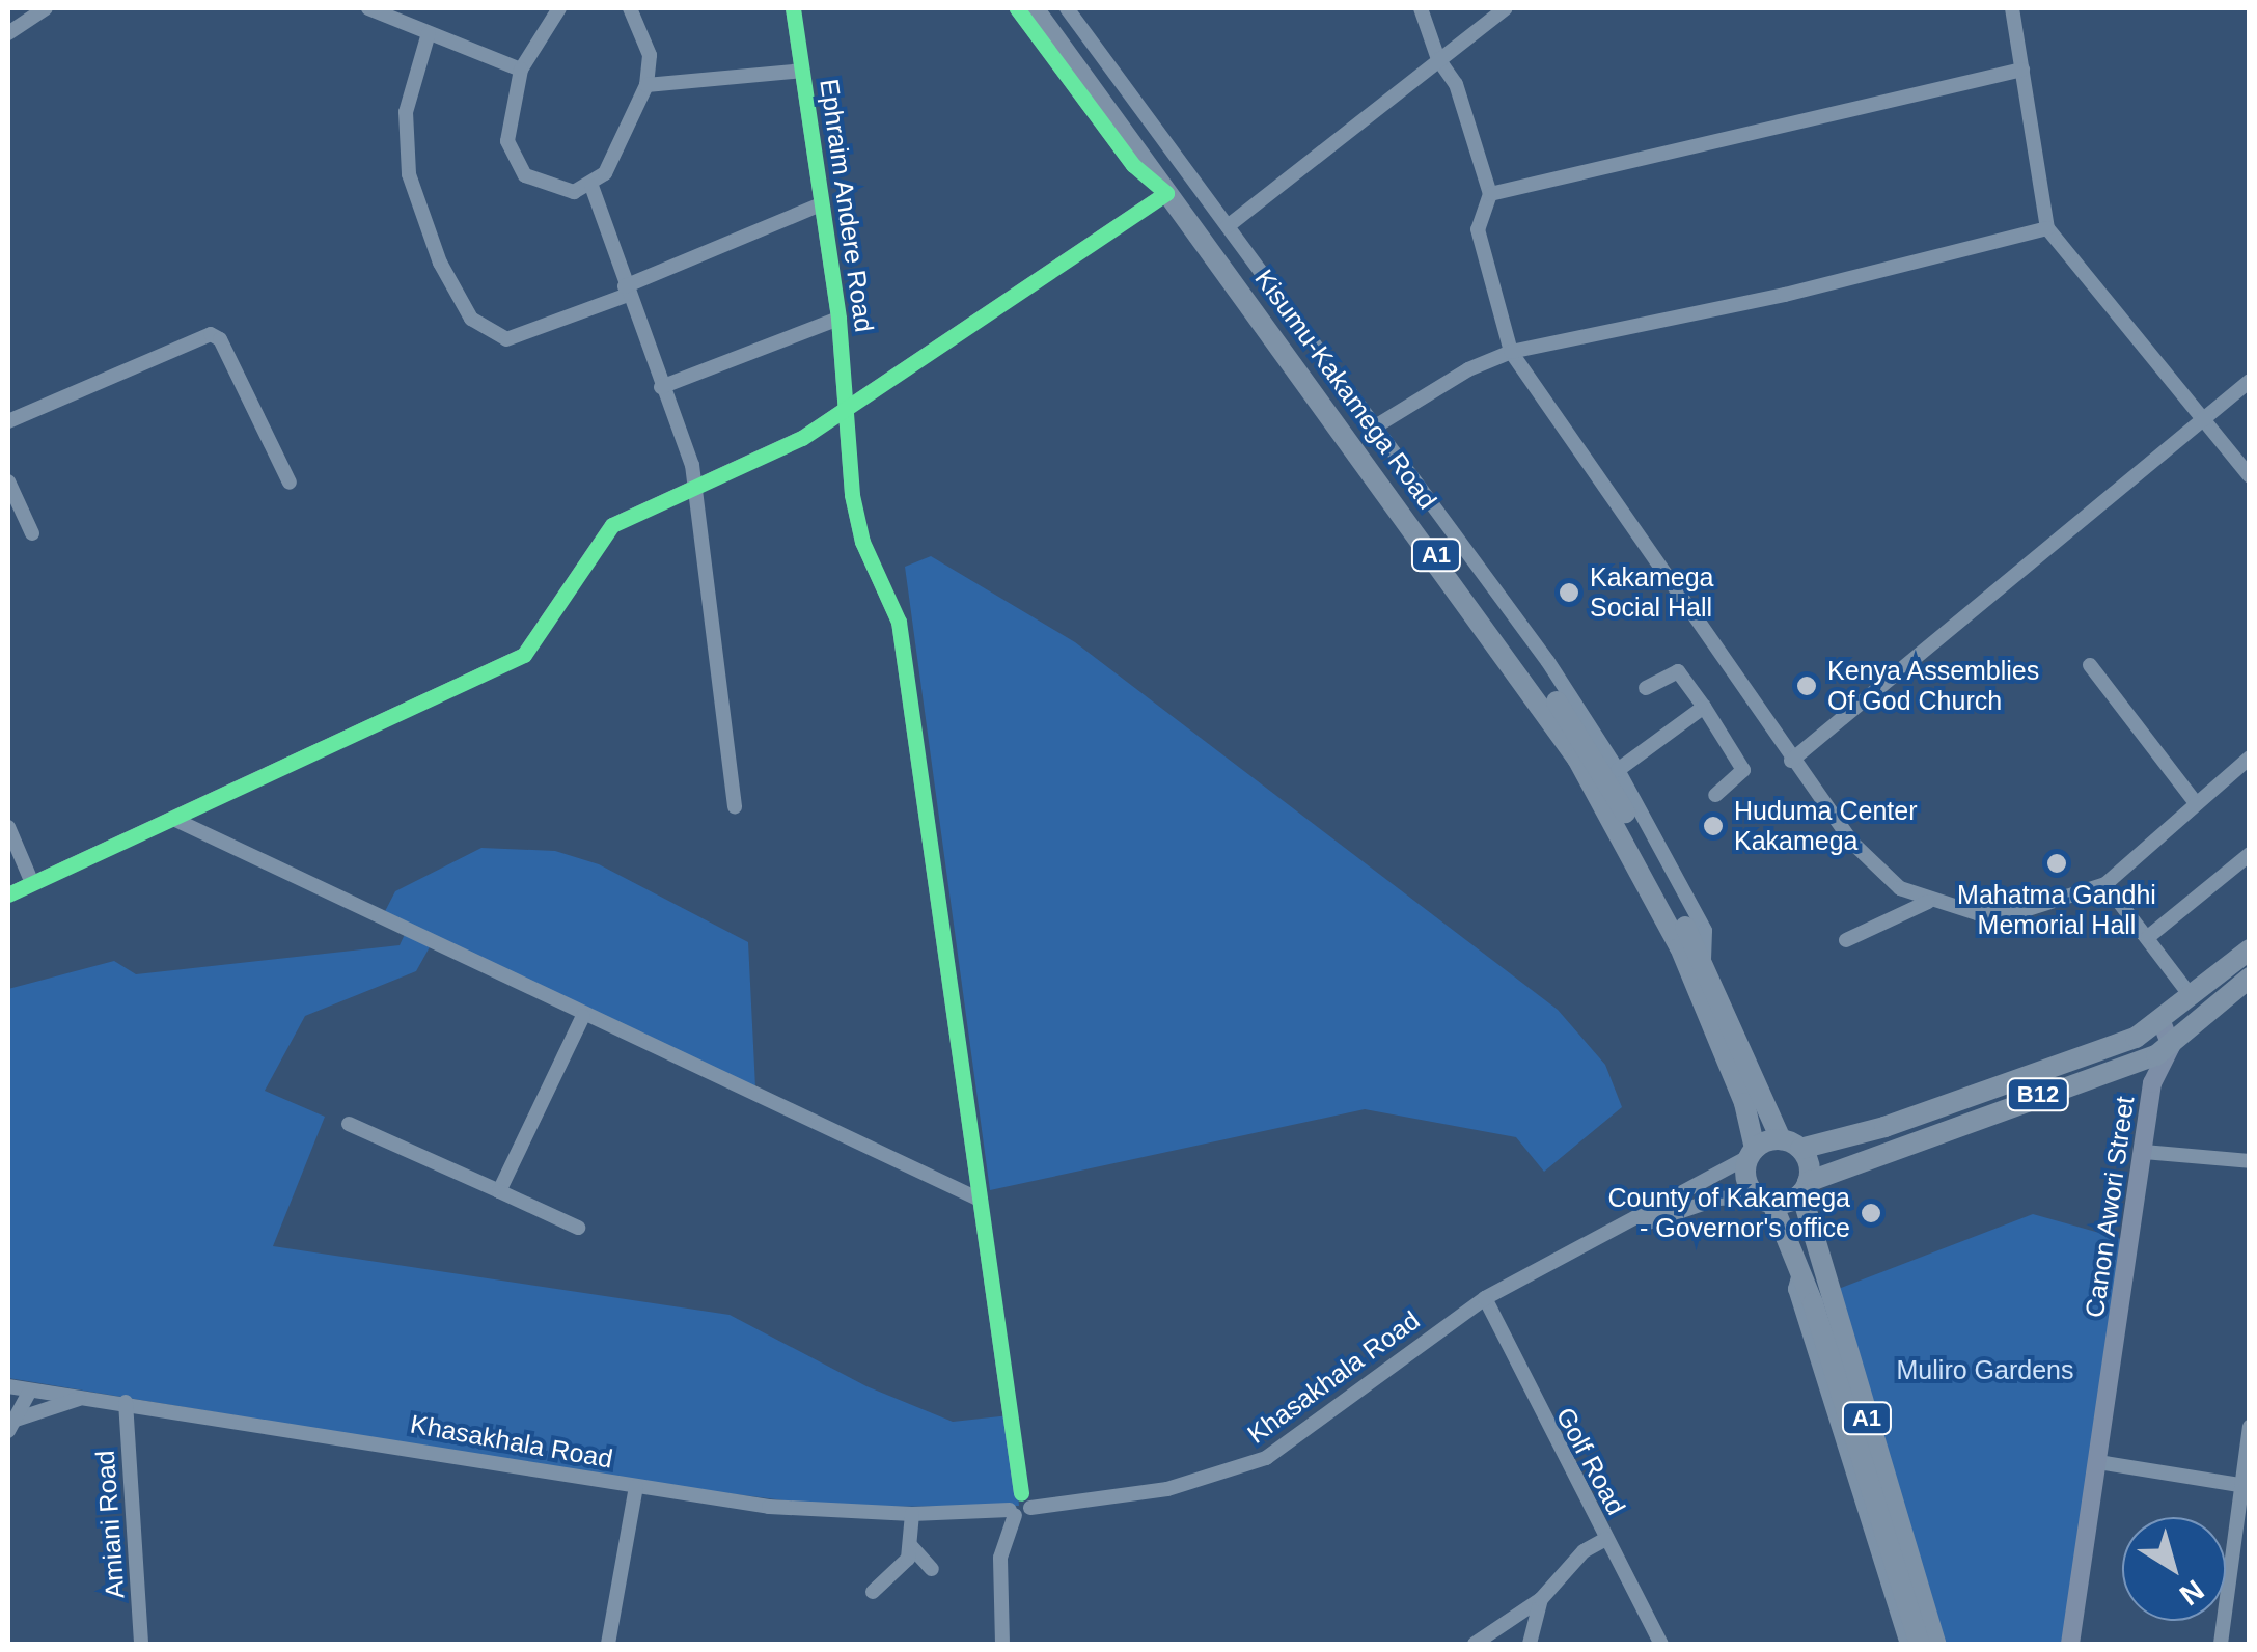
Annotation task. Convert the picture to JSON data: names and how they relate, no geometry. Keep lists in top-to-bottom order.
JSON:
{
  "streets": {
    "highway": ["Kisumu-Kakamega Road", "A1", "B12"],
    "main road": ["Canon Awori Street"],
    "street": [
      "Ephraim Andere Road",
      "Khasakhala Road",
      "Golf Road",
      "Amiani Road"
    ]
  },
  "crossings": [
    ["Kisumu-Kakamega Road", "A1"],
    ["Kisumu-Kakamega Road", "B12"],
    ["A1", "B12"],
    ["B12", "Canon Awori Street"],
    ["Khasakhala Road", "Golf Road"],
    ["Khasakhala Road", "Amiani Road"]
  ],
  "parks": ["Muliro Gardens"],
  "places": [
    "Kakamega Social Hall",
    "Kenya Assemblies Of God Church",
    "Huduma Center Kakamega",
    "Mahatma Gandhi Memorial Hall",
    "County of Kakamega - Governor's office"
  ],
  "north": "bottom right"
}
